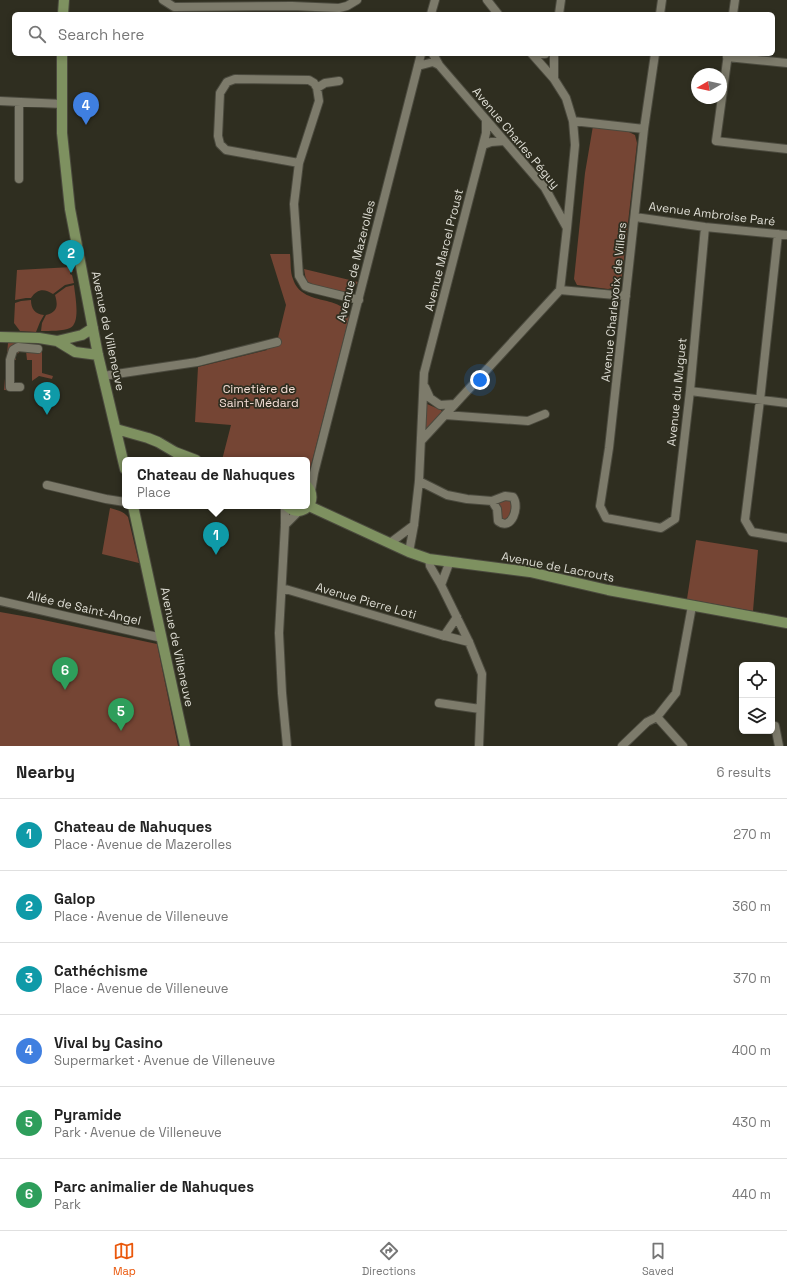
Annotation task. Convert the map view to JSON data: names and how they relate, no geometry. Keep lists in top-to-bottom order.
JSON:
{
  "streets": {
    "street": [
      "Avenue Charles Péguy",
      "Avenue Ambroise Paré",
      "Avenue Marcel Proust",
      "Avenue de Mazerolles",
      "Avenue Charlevoix de Villers",
      "Avenue de Villeneuve",
      "Avenue du Muguet",
      "Avenue de Lacrouts",
      "Avenue Pierre Loti",
      "Allée de Saint-Angel"
    ]
  },
  "crossings": [
    ["Avenue Charles Péguy", "Avenue Marcel Proust"],
    ["Avenue Ambroise Paré", "Avenue Charlevoix de Villers"],
    ["Avenue Ambroise Paré", "Avenue du Muguet"],
    ["Avenue Marcel Proust", "Avenue de Lacrouts"],
    ["Avenue Charlevoix de Villers", "Avenue du Muguet"],
    ["Avenue de Villeneuve", "Allée de Saint-Angel"]
  ],
  "parks": ["Cimetière de Saint-Médard"],
  "north": "left",
  "page": {
    "search": "Search here",
    "pins": [
      "4",
      "2",
      "3",
      "1",
      "6",
      "5"
    ],
    "popup": ["Chateau de Nahuques", "Place"],
    "heading": ["Nearby", "6 results"],
    "list": [
      {
        "mark": "1",
        "name": "Chateau de Nahuques",
        "note": "Place · Avenue de Mazerolles",
        "value": "270 m"
      },
      {
        "mark": "2",
        "name": "Galop",
        "note": "Place · Avenue de Villeneuve",
        "value": "360 m"
      },
      {
        "mark": "3",
        "name": "Cathéchisme",
        "note": "Place · Avenue de Villeneuve",
        "value": "370 m"
      },
      {
        "mark": "4",
        "name": "Vival by Casino",
        "note": "Supermarket · Avenue de Villeneuve",
        "value": "400 m"
      },
      {
        "mark": "5",
        "name": "Pyramide",
        "note": "Park · Avenue de Villeneuve",
        "value": "430 m"
      },
      {
        "mark": "6",
        "name": "Parc animalier de Nahuques",
        "note": "Park",
        "value": "440 m"
      }
    ],
    "nav": ["Map", "Directions", "Saved"]
  }
}
